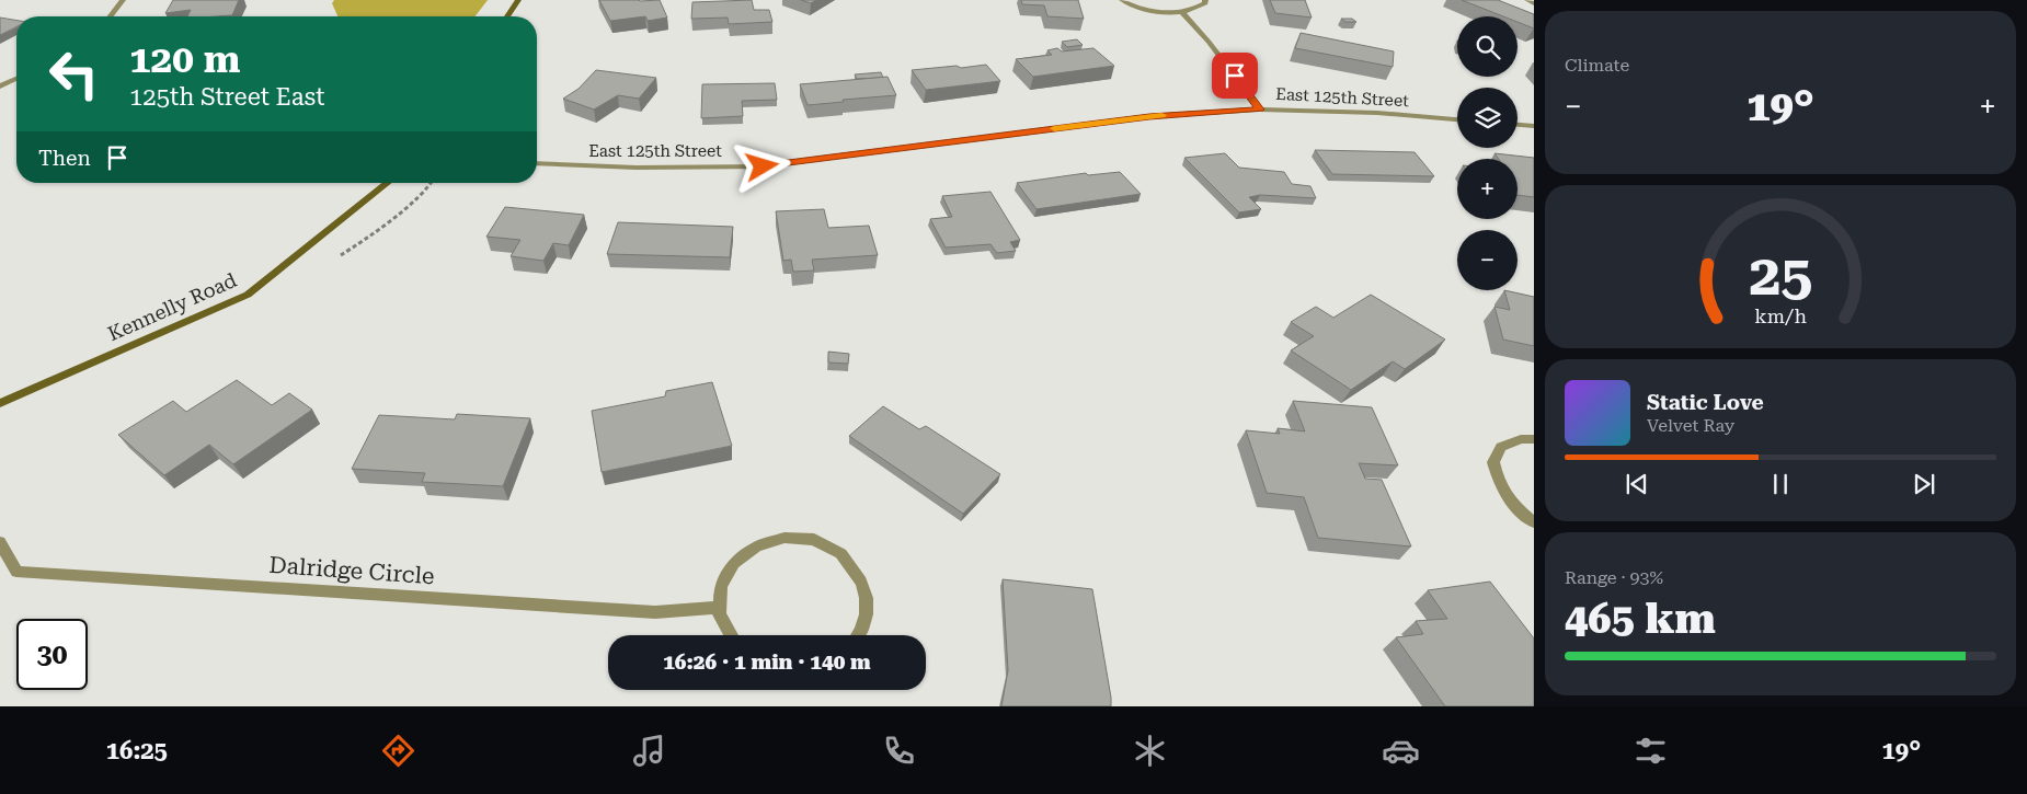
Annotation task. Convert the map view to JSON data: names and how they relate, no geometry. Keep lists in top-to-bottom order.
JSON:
{
  "streets": {
    "street": ["East 125th Street", "Kennelly Road", "Dalridge Circle"]
  },
  "page": {
    "tile": [
      "Climate",
      ["Range · 93%", "465 km"]
    ],
    "map_buttons": ["+", "−"],
    "turn": ["120 m", "125th Street East"],
    "heat": ["−", "19°", "+"],
    "then": "Then",
    "song": ["Static Love", "Velvet Ray"],
    "limit": "30",
    "trip": "16:26 · 1 min · 140 m",
    "tabs": ["16:25", "19°"],
    "gauge": ["25", "km/h"]
  }
}
